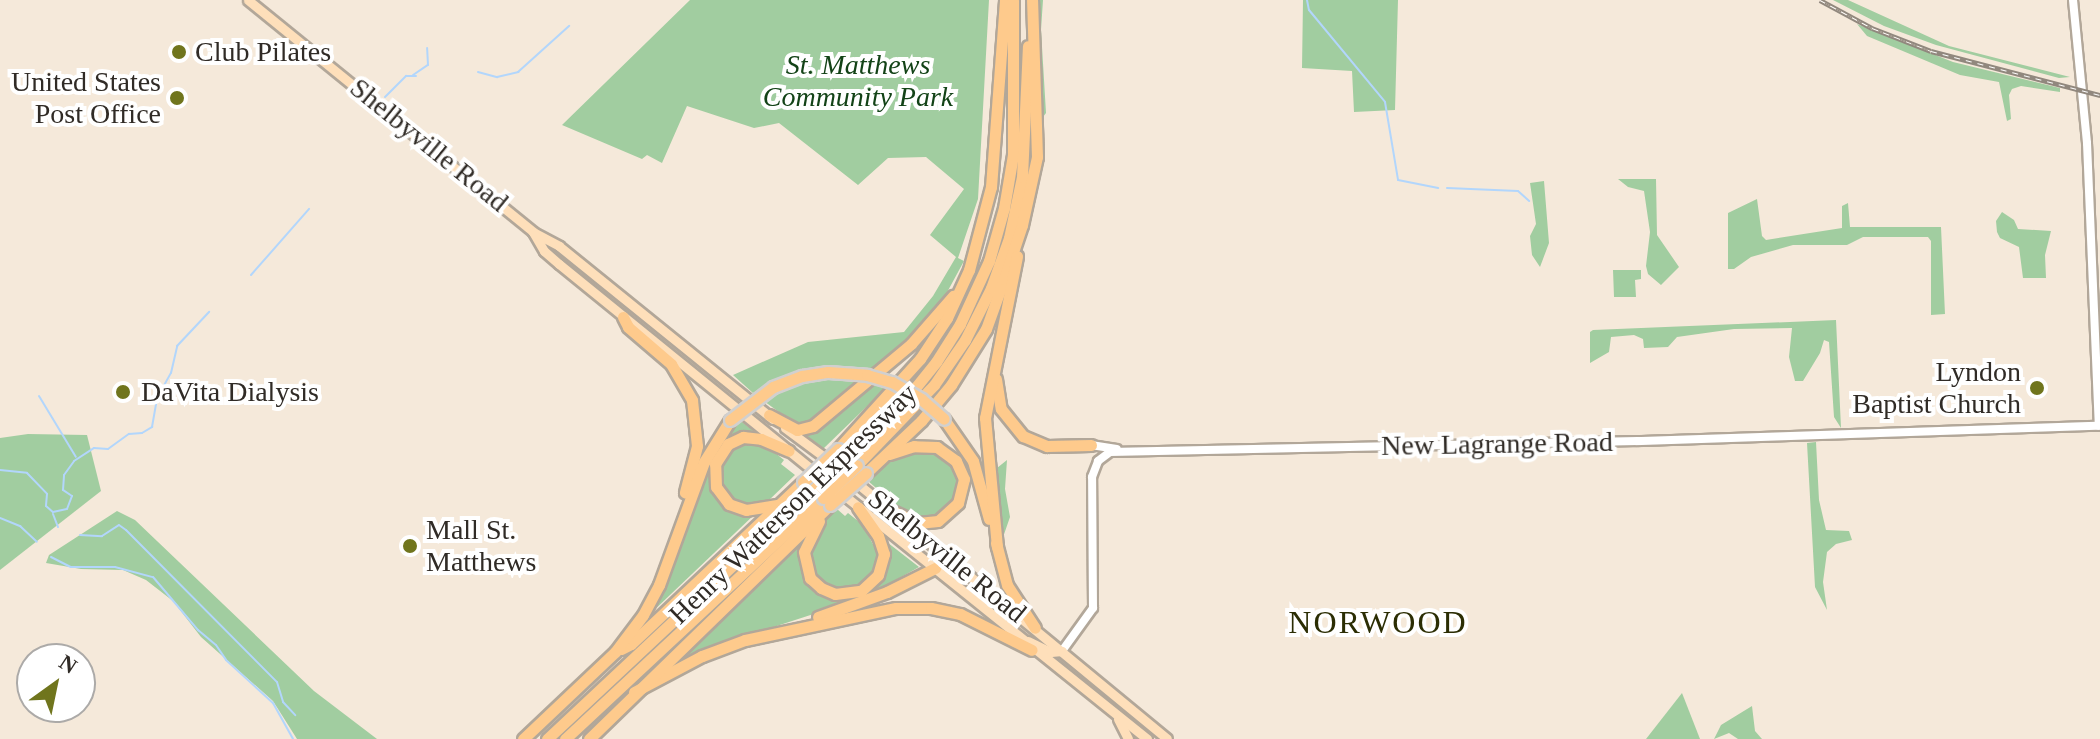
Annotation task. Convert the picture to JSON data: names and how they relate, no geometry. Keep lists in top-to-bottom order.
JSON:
{
  "streets": {
    "highway": ["Henry Watterson Expressway"],
    "main road": ["Shelbyville Road", "New Lagrange Road"]
  },
  "districts": ["NORWOOD"],
  "parks": ["St. Matthews Community Park"],
  "places": [
    "Club Pilates",
    "United States Post Office",
    "Lyndon Baptist Church",
    "DaVita Dialysis",
    "Mall St. Matthews"
  ],
  "north": "top right"
}
